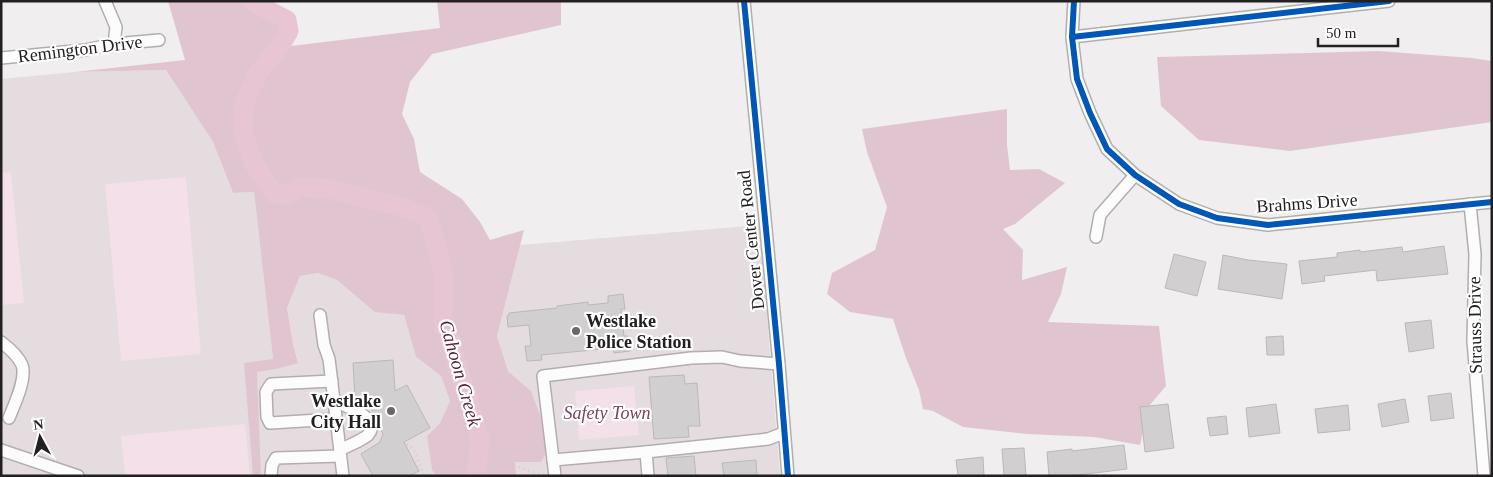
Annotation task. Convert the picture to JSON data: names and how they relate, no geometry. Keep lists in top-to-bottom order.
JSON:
{
  "streets": {
    "street": [
      "Remington Drive",
      "Brahms Drive",
      "Dover Center Road",
      "Strauss Drive"
    ]
  },
  "crossings": [
    ["Brahms Drive", "Strauss Drive"]
  ],
  "water": ["Cahoon Creek"],
  "parks": ["Safety Town"],
  "places": ["Westlake Police Station", "Westlake City Hall"],
  "scale_bar": "50 m",
  "north": "top"
}
